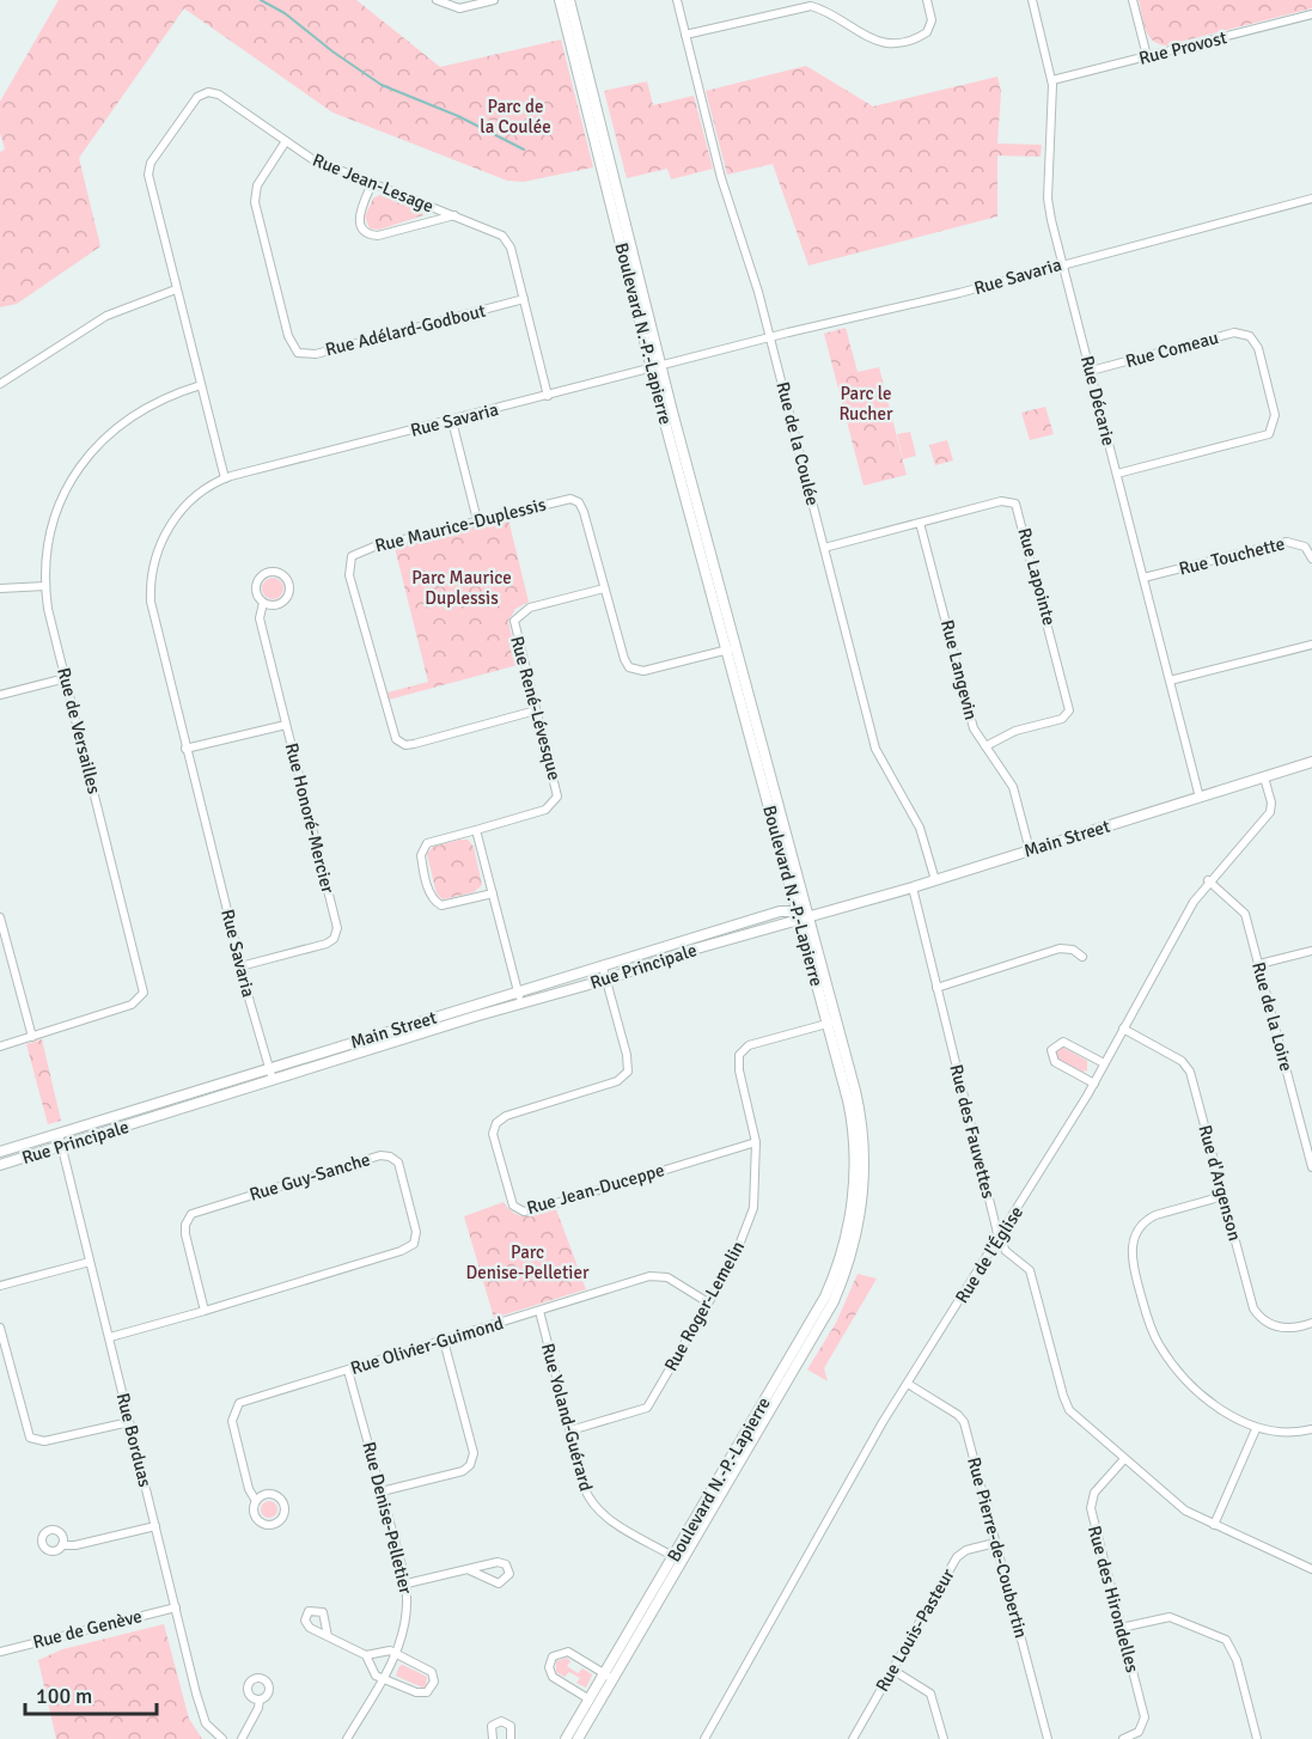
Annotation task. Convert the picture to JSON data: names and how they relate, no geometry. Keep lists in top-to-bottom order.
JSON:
{
  "streets": {
    "street": [
      "Rue Provost",
      "Rue Jean-Lesage",
      "Rue Savaria",
      "Rue Adélard-Godbout",
      "Boulevard N.-P.-Lapierre",
      "Rue Comeau",
      "Rue Décarie",
      "Rue de la Coulée",
      "Rue Maurice-Duplessis",
      "Rue Touchette",
      "Rue Lapointe",
      "Rue Langevin",
      "Rue René-Lévesque",
      "Rue de Versailles",
      "Rue Honoré-Mercier",
      "Main Street",
      "Rue Principale",
      "Rue de la Loire",
      "Rue des Fauvettes",
      "Rue Guy-Sanche",
      "Rue d'Argenson",
      "Rue Jean-Duceppe",
      "Rue de l'Église",
      "Rue Roger-Lemelin",
      "Rue Olivier-Guimond",
      "Rue Yoland-Guérard",
      "Rue Borduas",
      "Rue Denise-Pelletier",
      "Rue Pierre-de-Coubertin",
      "Rue des Hirondelles",
      "Rue de Genève",
      "Rue Louis-Pasteur"
    ]
  },
  "crossings": [
    ["Rue Provost", "Rue Décarie"],
    ["Rue Jean-Lesage", "Rue Savaria"],
    ["Rue Jean-Lesage", "Rue Adélard-Godbout"],
    ["Rue Jean-Lesage", "Rue de Versailles"],
    ["Rue Savaria", "Boulevard N.-P.-Lapierre"],
    ["Rue Savaria", "Rue Décarie"],
    ["Rue Savaria", "Rue de la Coulée"],
    ["Rue Savaria", "Rue Honoré-Mercier"],
    ["Rue Savaria", "Main Street"],
    ["Rue Savaria", "Rue Principale"],
    ["Boulevard N.-P.-Lapierre", "Rue Maurice-Duplessis"],
    ["Boulevard N.-P.-Lapierre", "Rue Principale"],
    ["Boulevard N.-P.-Lapierre", "Rue Roger-Lemelin"],
    ["Boulevard N.-P.-Lapierre", "Rue Yoland-Guérard"],
    ["Rue Comeau", "Rue Décarie"],
    ["Rue Décarie", "Rue Touchette"],
    ["Rue Décarie", "Main Street"],
    ["Rue de la Coulée", "Rue Lapointe"],
    ["Rue de la Coulée", "Main Street"],
    ["Rue de la Coulée", "Rue Principale"],
    ["Rue Maurice-Duplessis", "Rue René-Lévesque"],
    ["Rue Lapointe", "Rue Langevin"],
    ["Rue Langevin", "Main Street"],
    ["Main Street", "Rue Principale"],
    ["Rue Principale", "Rue des Fauvettes"],
    ["Rue Principale", "Rue Jean-Duceppe"],
    ["Rue Principale", "Rue Borduas"],
    ["Rue de la Loire", "Rue de l'Église"],
    ["Rue des Fauvettes", "Rue de l'Église"],
    ["Rue des Fauvettes", "Rue des Hirondelles"],
    ["Rue Guy-Sanche", "Rue Borduas"],
    ["Rue d'Argenson", "Rue de l'Église"],
    ["Rue Jean-Duceppe", "Rue Roger-Lemelin"],
    ["Rue de l'Église", "Rue Pierre-de-Coubertin"],
    ["Rue Roger-Lemelin", "Rue Olivier-Guimond"],
    ["Rue Roger-Lemelin", "Rue Yoland-Guérard"],
    ["Rue Olivier-Guimond", "Rue Yoland-Guérard"],
    ["Rue Olivier-Guimond", "Rue Denise-Pelletier"],
    ["Rue Borduas", "Rue de Genève"],
    ["Rue Pierre-de-Coubertin", "Rue Louis-Pasteur"]
  ],
  "parks": [
    "Parc de la Coulée",
    "Parc le Rucher",
    "Parc Maurice Duplessis",
    "Parc Denise-Pelletier"
  ],
  "scale_bar": "100 m"
}
